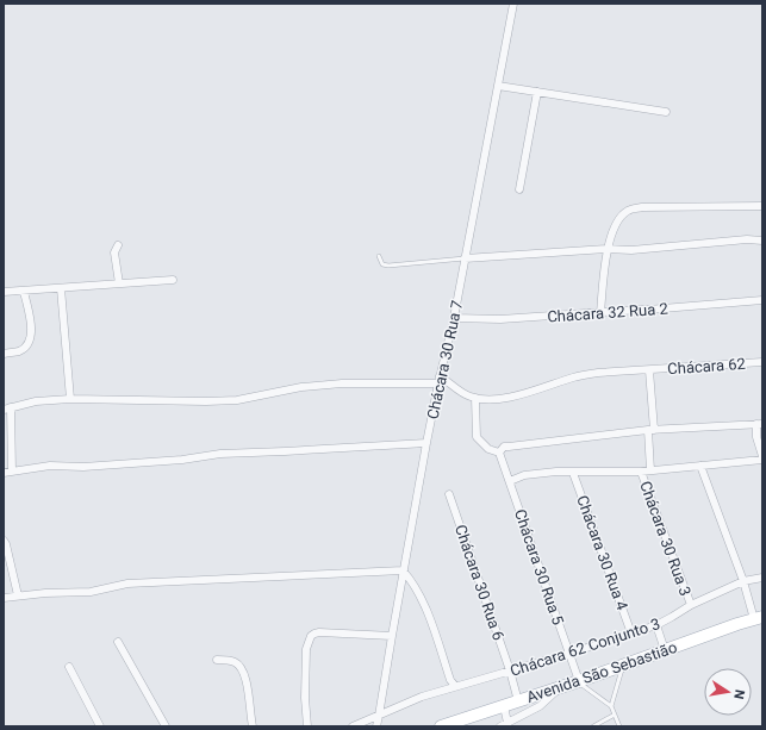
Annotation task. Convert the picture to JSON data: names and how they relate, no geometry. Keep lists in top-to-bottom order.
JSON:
{
  "streets": {
    "main road": ["Avenida São Sebastião"],
    "street": [
      "Chácara 32 Rua 2",
      "Chácara 30 Rua 7",
      "Chácara 62",
      "Chácara 30 Rua 3",
      "Chácara 30 Rua 4",
      "Chácara 30 Rua 5",
      "Chácara 30 Rua 6",
      "Chácara 62 Conjunto 3"
    ]
  },
  "crossings": [
    ["Chácara 32 Rua 2", "Chácara 30 Rua 7"],
    ["Chácara 30 Rua 3", "Chácara 62 Conjunto 3"],
    ["Chácara 30 Rua 4", "Chácara 62 Conjunto 3"],
    ["Chácara 30 Rua 5", "Chácara 62 Conjunto 3"],
    ["Chácara 30 Rua 5", "Avenida São Sebastião"],
    ["Chácara 30 Rua 6", "Chácara 62 Conjunto 3"],
    ["Chácara 30 Rua 6", "Avenida São Sebastião"]
  ],
  "north": "right"
}
